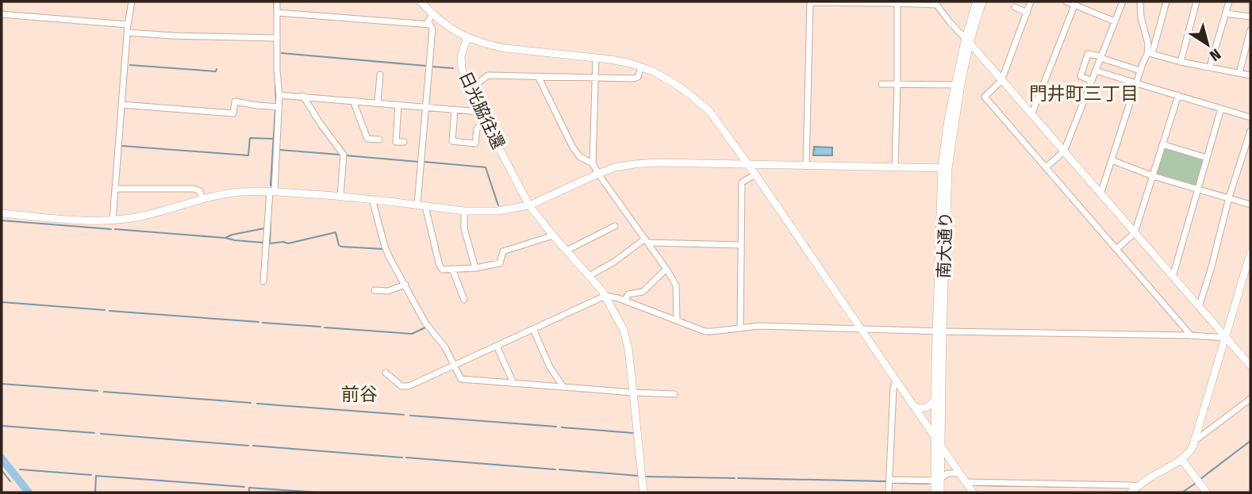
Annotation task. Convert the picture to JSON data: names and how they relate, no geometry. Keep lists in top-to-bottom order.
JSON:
{
  "streets": {
    "street": ["日光脇往還", "南大通り"]
  },
  "districts": ["門井町三丁目", "前谷"],
  "north": "bottom right"
}
